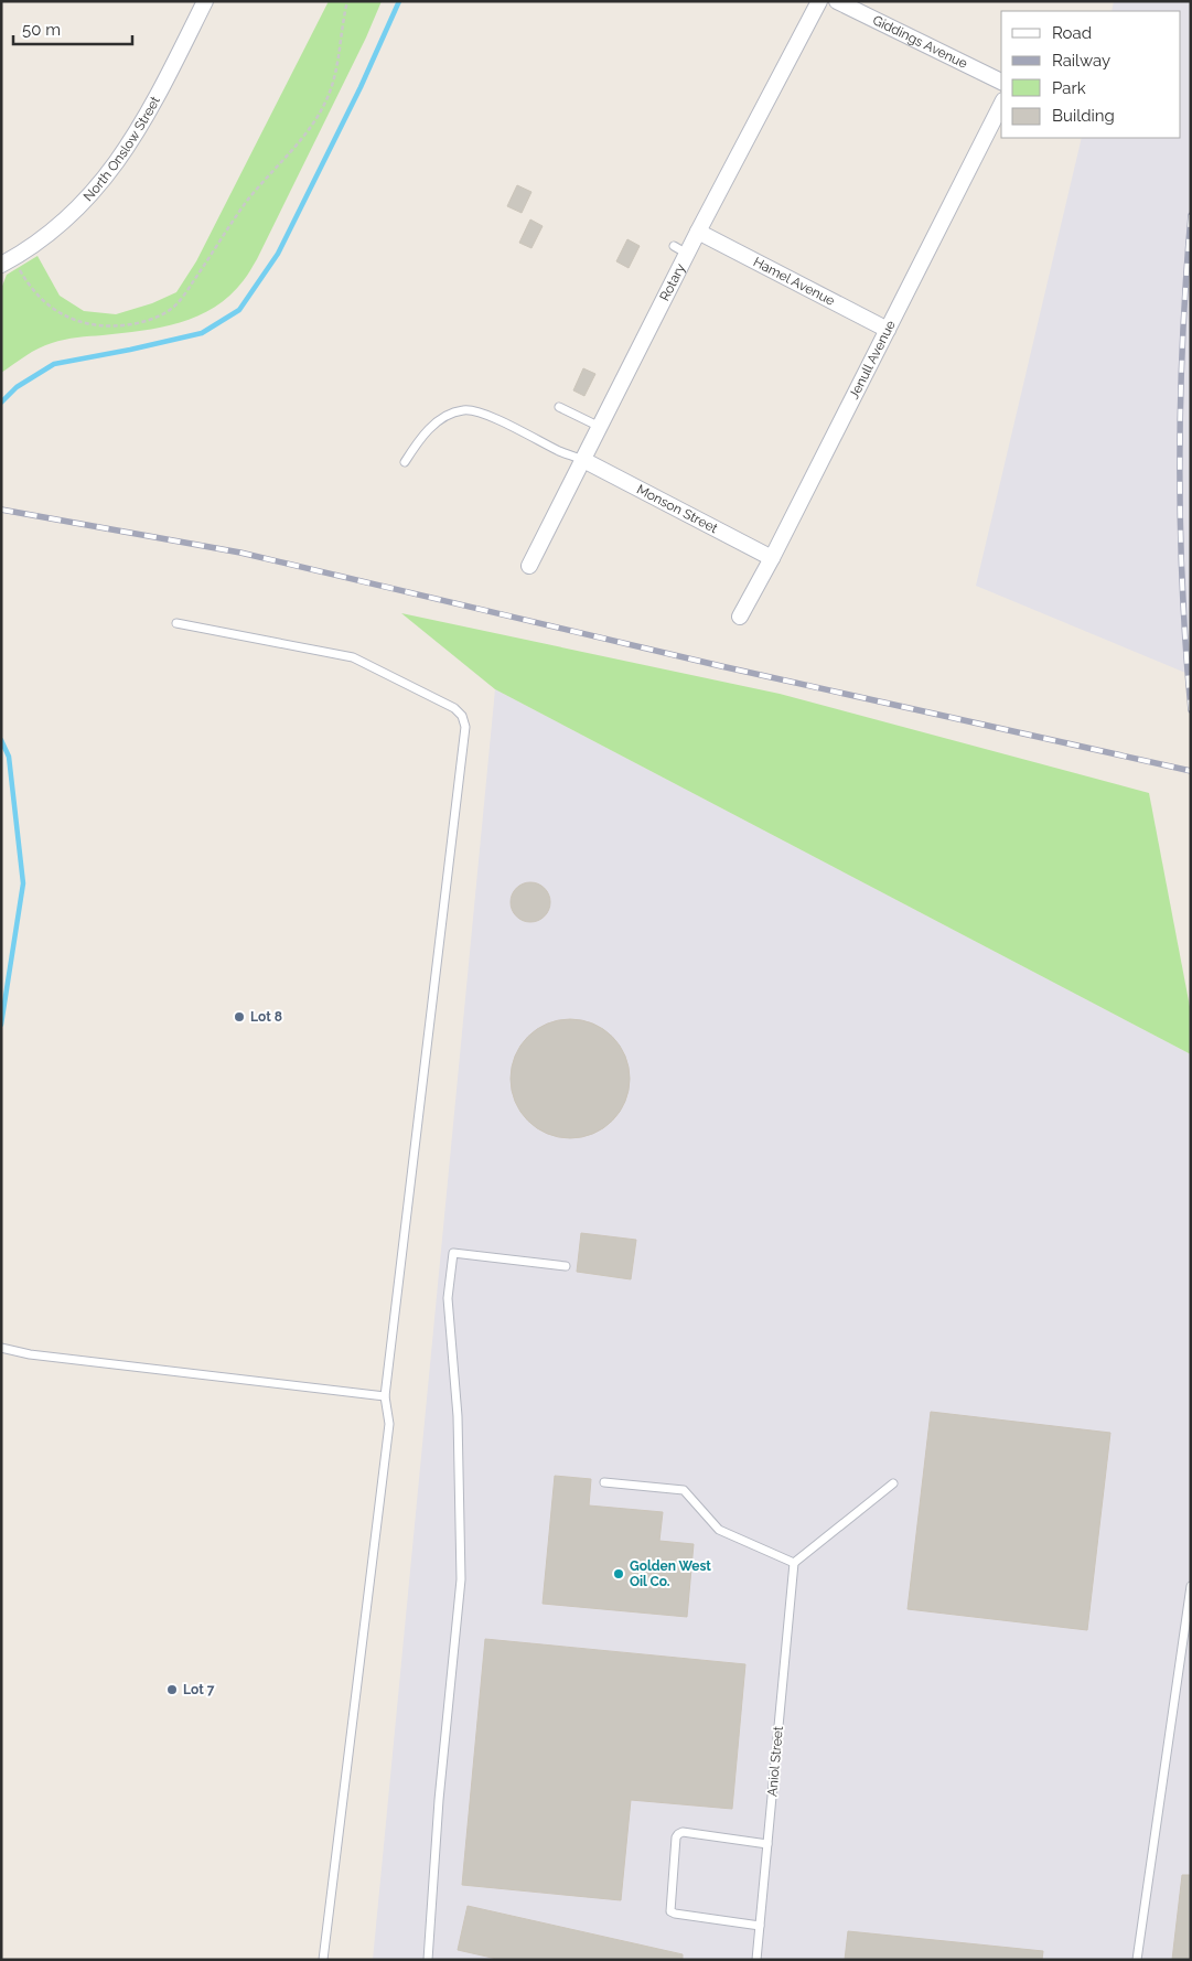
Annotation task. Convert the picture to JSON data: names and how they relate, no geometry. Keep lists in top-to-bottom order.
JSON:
{
  "streets": {
    "street": [
      "Giddings Avenue",
      "North Onslow Street",
      "Hamel Avenue",
      "Rotary",
      "Jenull Avenue",
      "Monson Street"
    ],
    "lane": ["Aniol Street"]
  },
  "crossings": [
    ["Hamel Avenue", "Rotary"],
    ["Hamel Avenue", "Jenull Avenue"],
    ["Rotary", "Monson Street"],
    ["Jenull Avenue", "Monson Street"]
  ],
  "places": ["Lot 8", "Golden West Oil Co.", "Lot 7"],
  "legend": [
    "Road",
    "Railway",
    "Park",
    "Building"
  ],
  "scale_bar": "50 m"
}
